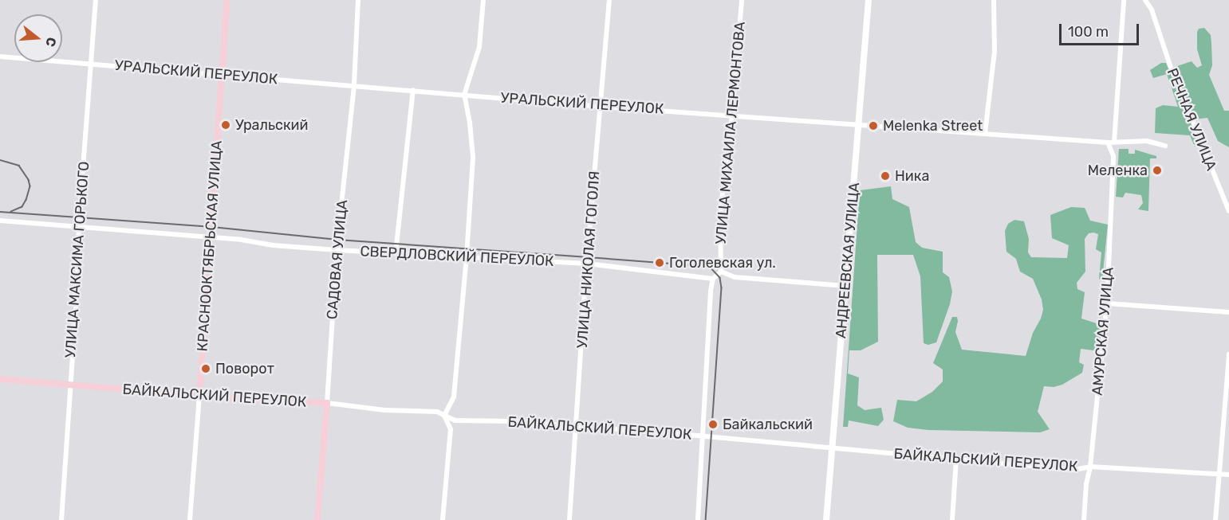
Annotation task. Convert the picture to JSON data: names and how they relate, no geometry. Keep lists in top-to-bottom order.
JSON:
{
  "streets": {
    "main road": ["КРАСНООКТЯБРЬСКАЯ УЛИЦА", "САДОВАЯ УЛИЦА", "БАЙКАЛЬСКИЙ ПЕРЕУЛОК"],
    "street": [
      "УРАЛЬСКИЙ ПЕРЕУЛОК",
      "РЕЧНАЯ УЛИЦА",
      "УЛИЦА МИХАИЛА ЛЕРМОНТОВА",
      "СВЕРДЛОВСКИЙ ПЕРЕУЛОК",
      "УЛИЦА МАКСИМА ГОРЬКОГО",
      "УЛИЦА НИКОЛАЯ ГОГОЛЯ",
      "АНДРЕЕВСКАЯ УЛИЦА",
      "АМУРСКАЯ УЛИЦА"
    ]
  },
  "crossings": [
    ["УРАЛЬСКИЙ ПЕРЕУЛОК", "УЛИЦА МИХАИЛА ЛЕРМОНТОВА"],
    ["УРАЛЬСКИЙ ПЕРЕУЛОК", "КРАСНООКТЯБРЬСКАЯ УЛИЦА"],
    ["УРАЛЬСКИЙ ПЕРЕУЛОК", "УЛИЦА МАКСИМА ГОРЬКОГО"],
    ["УРАЛЬСКИЙ ПЕРЕУЛОК", "САДОВАЯ УЛИЦА"],
    ["УРАЛЬСКИЙ ПЕРЕУЛОК", "УЛИЦА НИКОЛАЯ ГОГОЛЯ"],
    ["УРАЛЬСКИЙ ПЕРЕУЛОК", "АНДРЕЕВСКАЯ УЛИЦА"],
    ["УРАЛЬСКИЙ ПЕРЕУЛОК", "АМУРСКАЯ УЛИЦА"],
    ["КРАСНООКТЯБРЬСКАЯ УЛИЦА", "СВЕРДЛОВСКИЙ ПЕРЕУЛОК"],
    ["КРАСНООКТЯБРЬСКАЯ УЛИЦА", "БАЙКАЛЬСКИЙ ПЕРЕУЛОК"],
    ["СВЕРДЛОВСКИЙ ПЕРЕУЛОК", "УЛИЦА МАКСИМА ГОРЬКОГО"],
    ["СВЕРДЛОВСКИЙ ПЕРЕУЛОК", "САДОВАЯ УЛИЦА"],
    ["СВЕРДЛОВСКИЙ ПЕРЕУЛОК", "УЛИЦА НИКОЛАЯ ГОГОЛЯ"],
    ["УЛИЦА МАКСИМА ГОРЬКОГО", "БАЙКАЛЬСКИЙ ПЕРЕУЛОК"],
    ["САДОВАЯ УЛИЦА", "БАЙКАЛЬСКИЙ ПЕРЕУЛОК"],
    ["УЛИЦА НИКОЛАЯ ГОГОЛЯ", "БАЙКАЛЬСКИЙ ПЕРЕУЛОК"],
    ["АНДРЕЕВСКАЯ УЛИЦА", "БАЙКАЛЬСКИЙ ПЕРЕУЛОК"],
    ["АМУРСКАЯ УЛИЦА", "БАЙКАЛЬСКИЙ ПЕРЕУЛОК"]
  ],
  "places": [
    "Уральский",
    "Melenka Street",
    "Меленка",
    "Ника",
    "Гоголевская ул.",
    "Поворот",
    "Байкальский"
  ],
  "scale_bar": "100 m",
  "north": "right"
}
